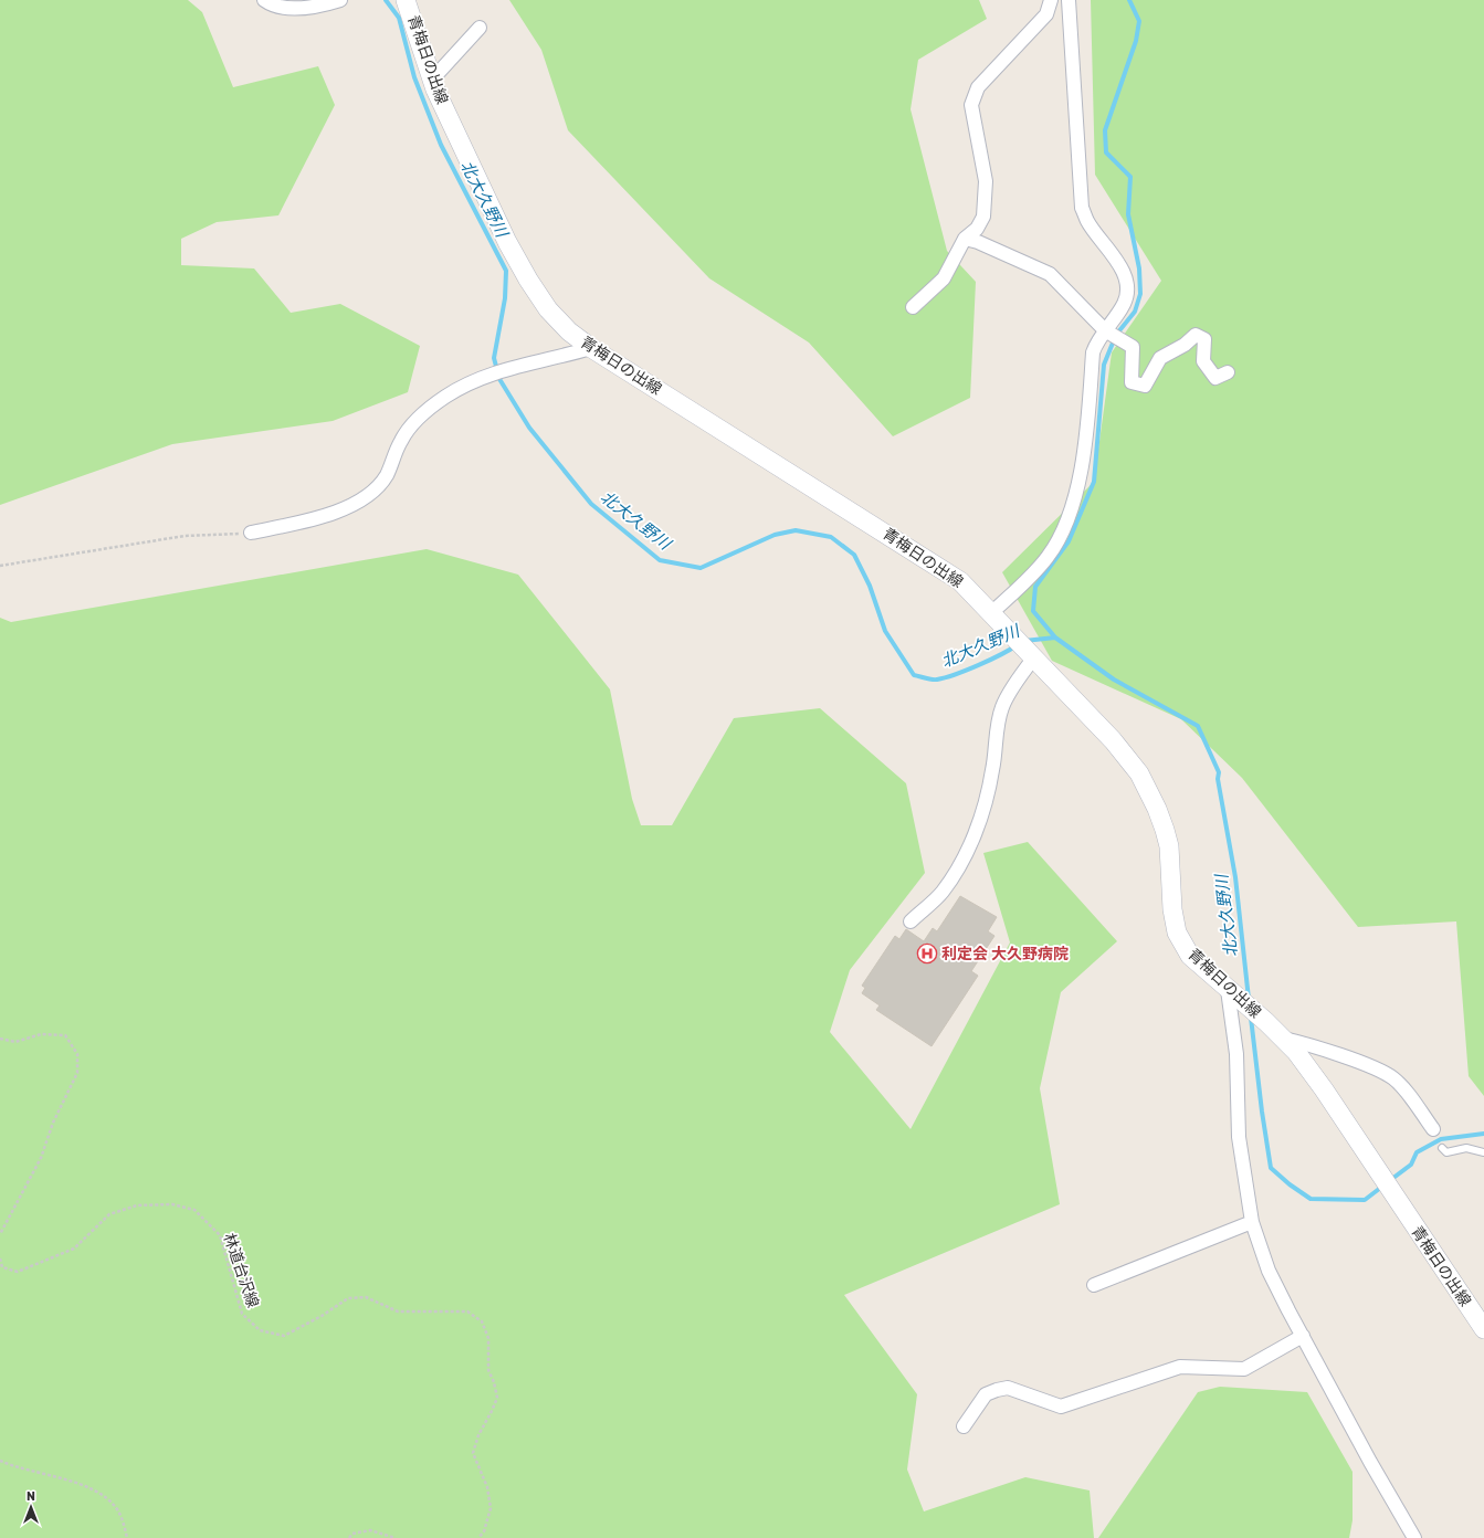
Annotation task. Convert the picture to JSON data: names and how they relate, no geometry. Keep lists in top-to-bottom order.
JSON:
{
  "streets": {
    "main road": ["青梅日の出線"],
    "path": ["林道台沢線"]
  },
  "water": ["北大久野川"],
  "places": {
    "hospital": ["利定会 大久野病院"]
  },
  "north": "top"
}
